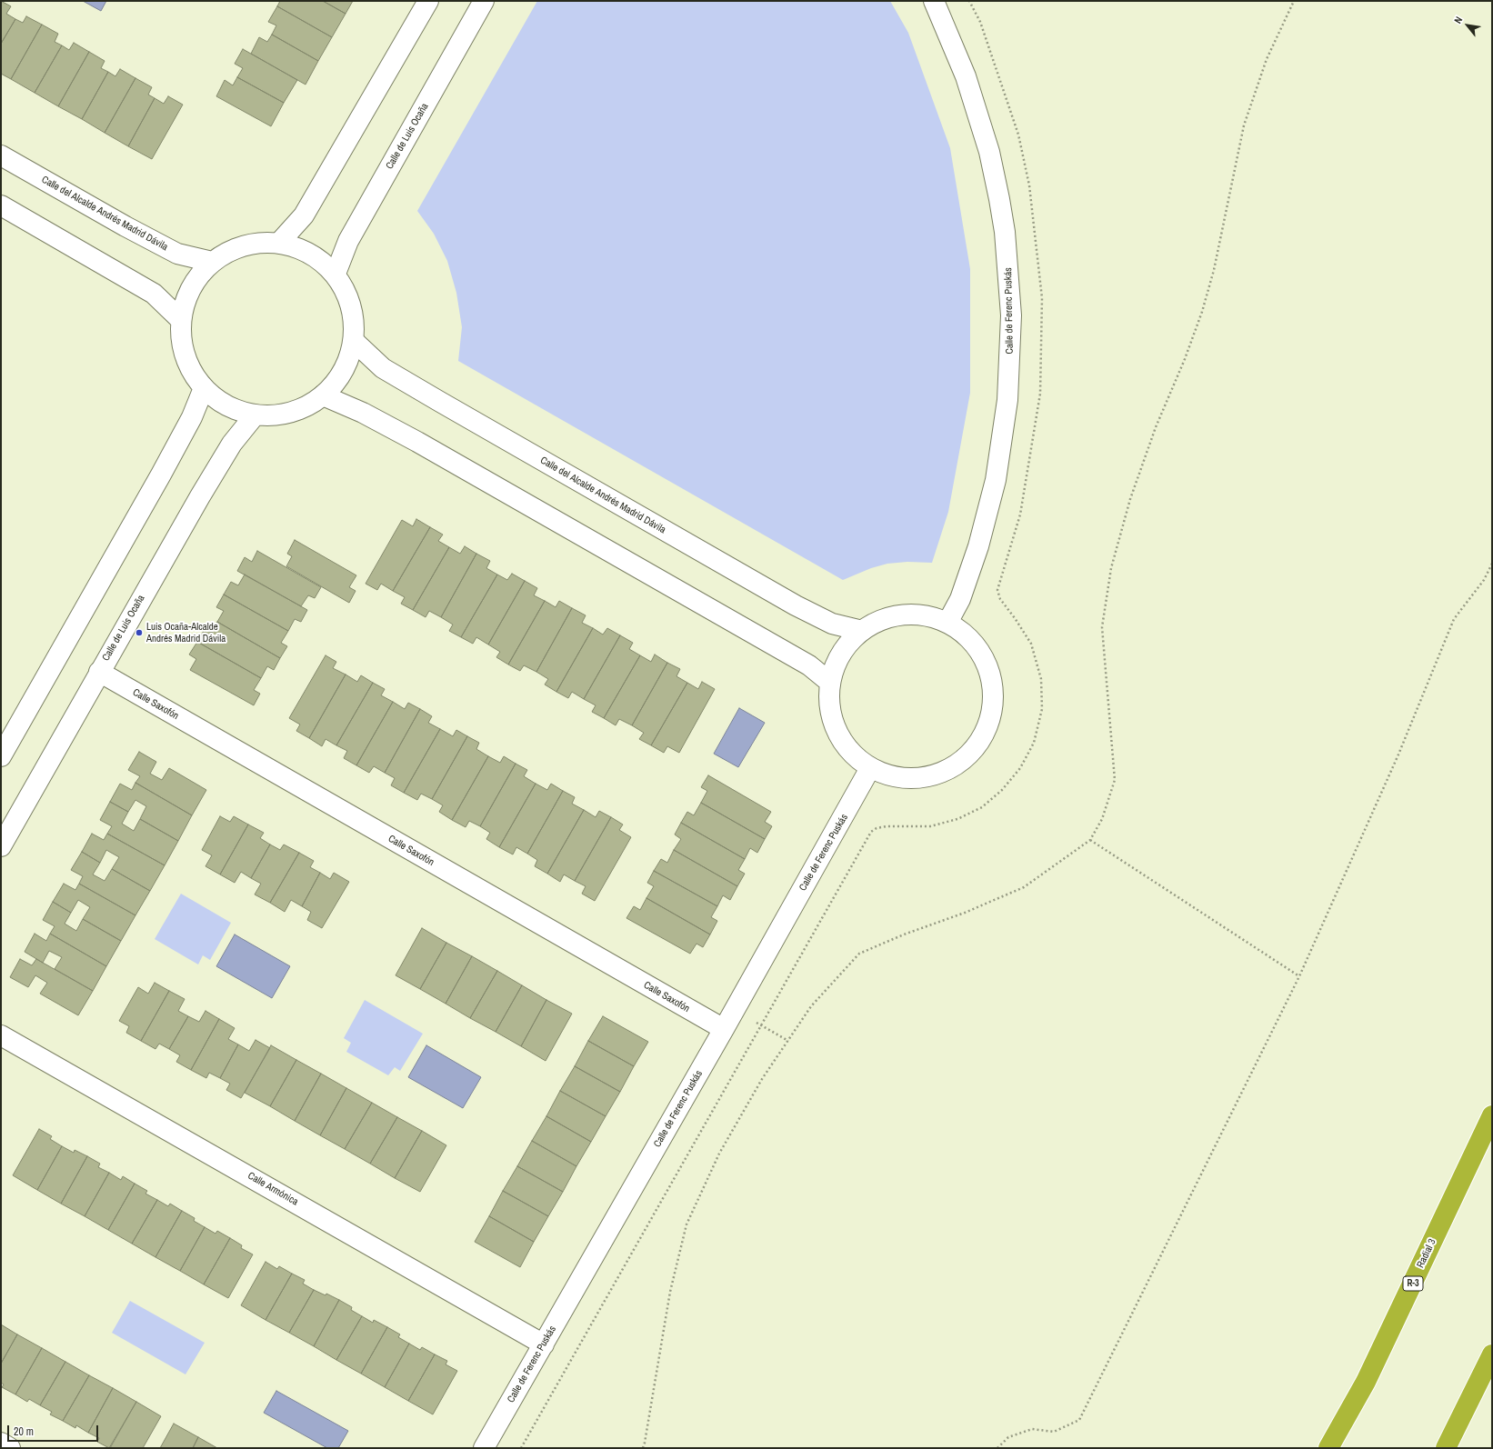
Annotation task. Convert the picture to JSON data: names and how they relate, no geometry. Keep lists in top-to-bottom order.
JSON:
{
  "streets": {
    "highway": ["Radial 3", "R-3"],
    "street": [
      "Calle de Luis Ocaña",
      "Calle del Alcalde Andrés Madrid Dávila",
      "Calle de Ferenc Puskás",
      "Calle Saxofón",
      "Calle Armónica"
    ]
  },
  "crossings": [
    ["Calle de Luis Ocaña", "Calle Saxofón"],
    ["Calle de Ferenc Puskás", "Calle Saxofón"],
    ["Calle de Ferenc Puskás", "Calle Armónica"]
  ],
  "places": ["Luis Ocaña-Alcalde Andrés Madrid Dávila"],
  "scale_bar": "20 m",
  "north": "top left"
}
